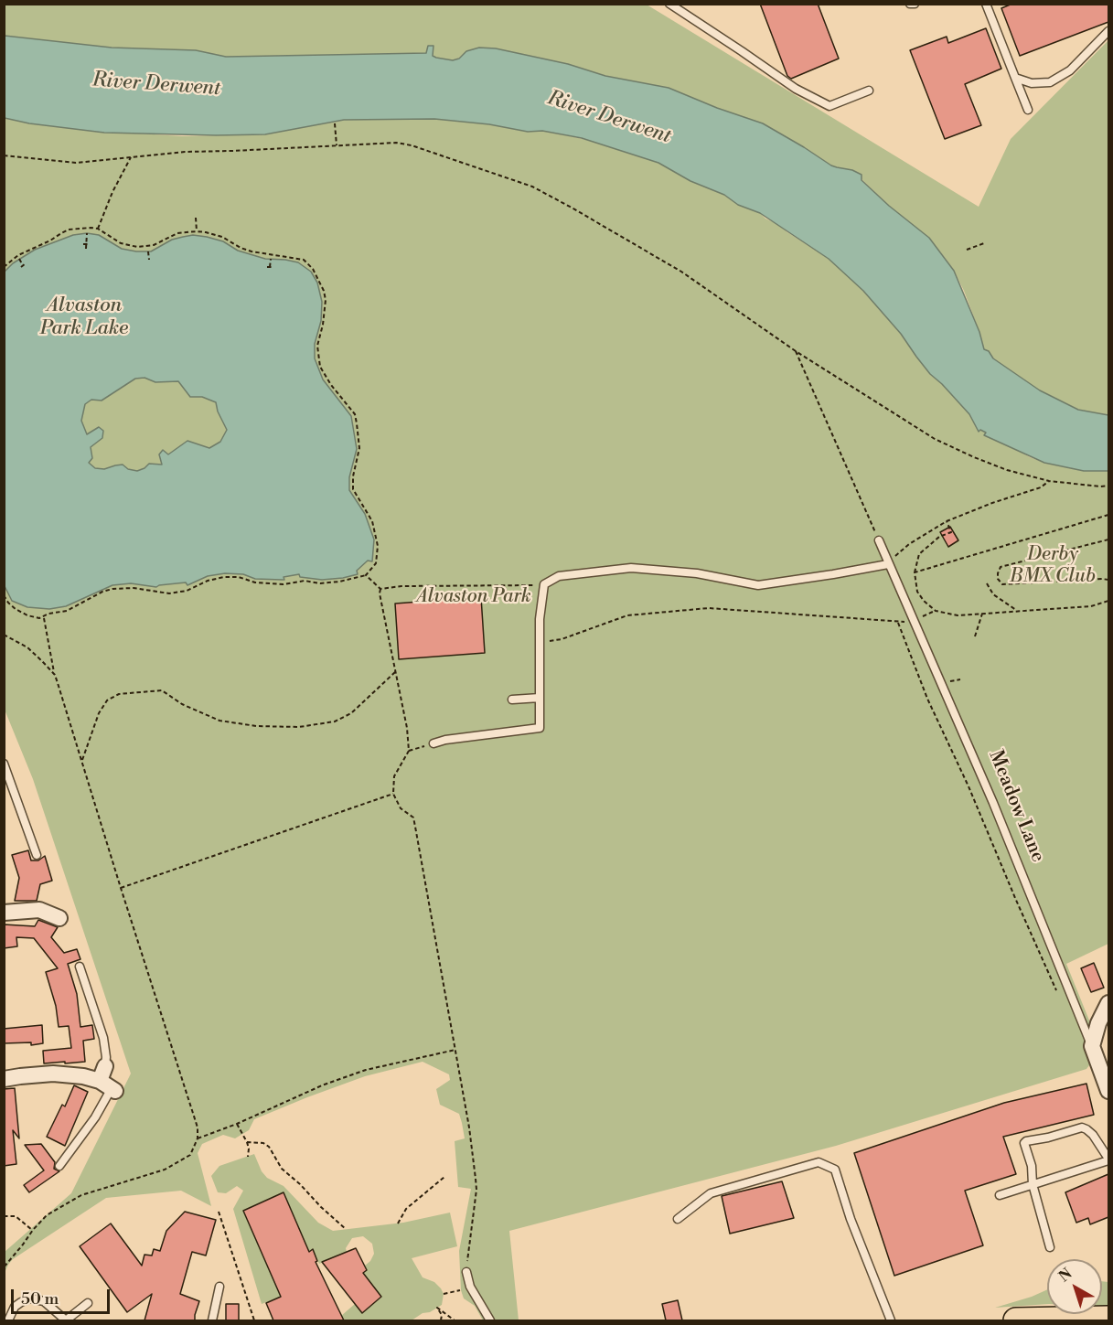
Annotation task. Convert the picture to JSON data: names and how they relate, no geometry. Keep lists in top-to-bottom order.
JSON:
{
  "streets": {
    "street": ["Meadow Lane"]
  },
  "water": ["River Derwent", "Alvaston Park Lake"],
  "parks": ["Derby BMX Club", "Alvaston Park"],
  "scale_bar": "50 m",
  "north": "top left"
}
